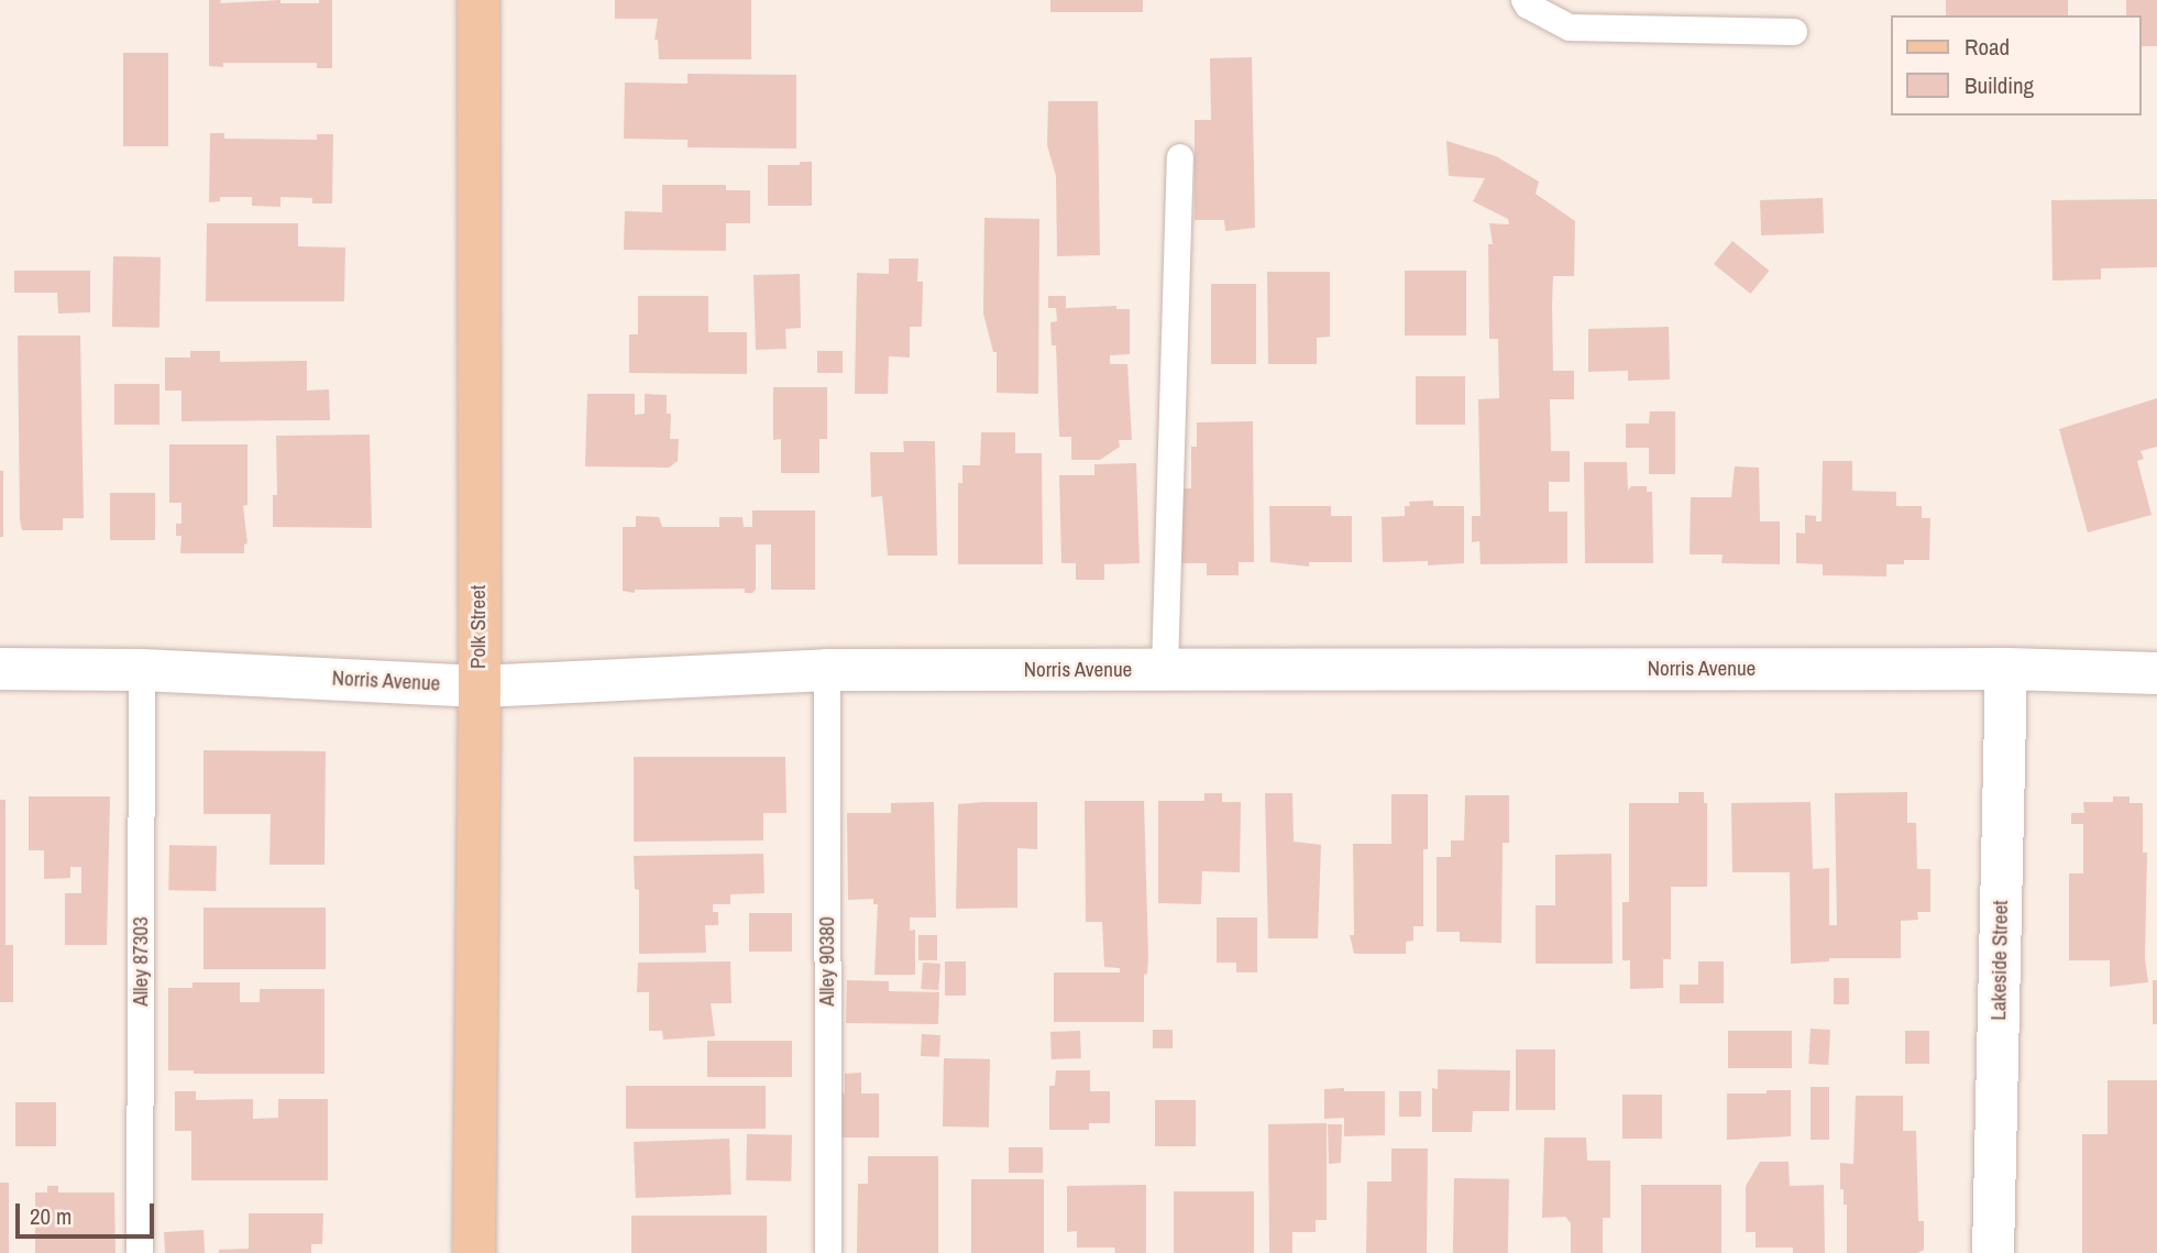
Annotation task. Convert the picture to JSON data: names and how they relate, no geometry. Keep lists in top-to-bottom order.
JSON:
{
  "streets": {
    "main road": ["Polk Street"],
    "street": ["Norris Avenue", "Lakeside Street"],
    "lane": ["Alley 87303", "Alley 90380"]
  },
  "crossings": [
    ["Polk Street", "Norris Avenue"],
    ["Norris Avenue", "Lakeside Street"],
    ["Norris Avenue", "Alley 87303"],
    ["Norris Avenue", "Alley 90380"]
  ],
  "legend": ["Road", "Building"],
  "scale_bar": "20 m"
}
